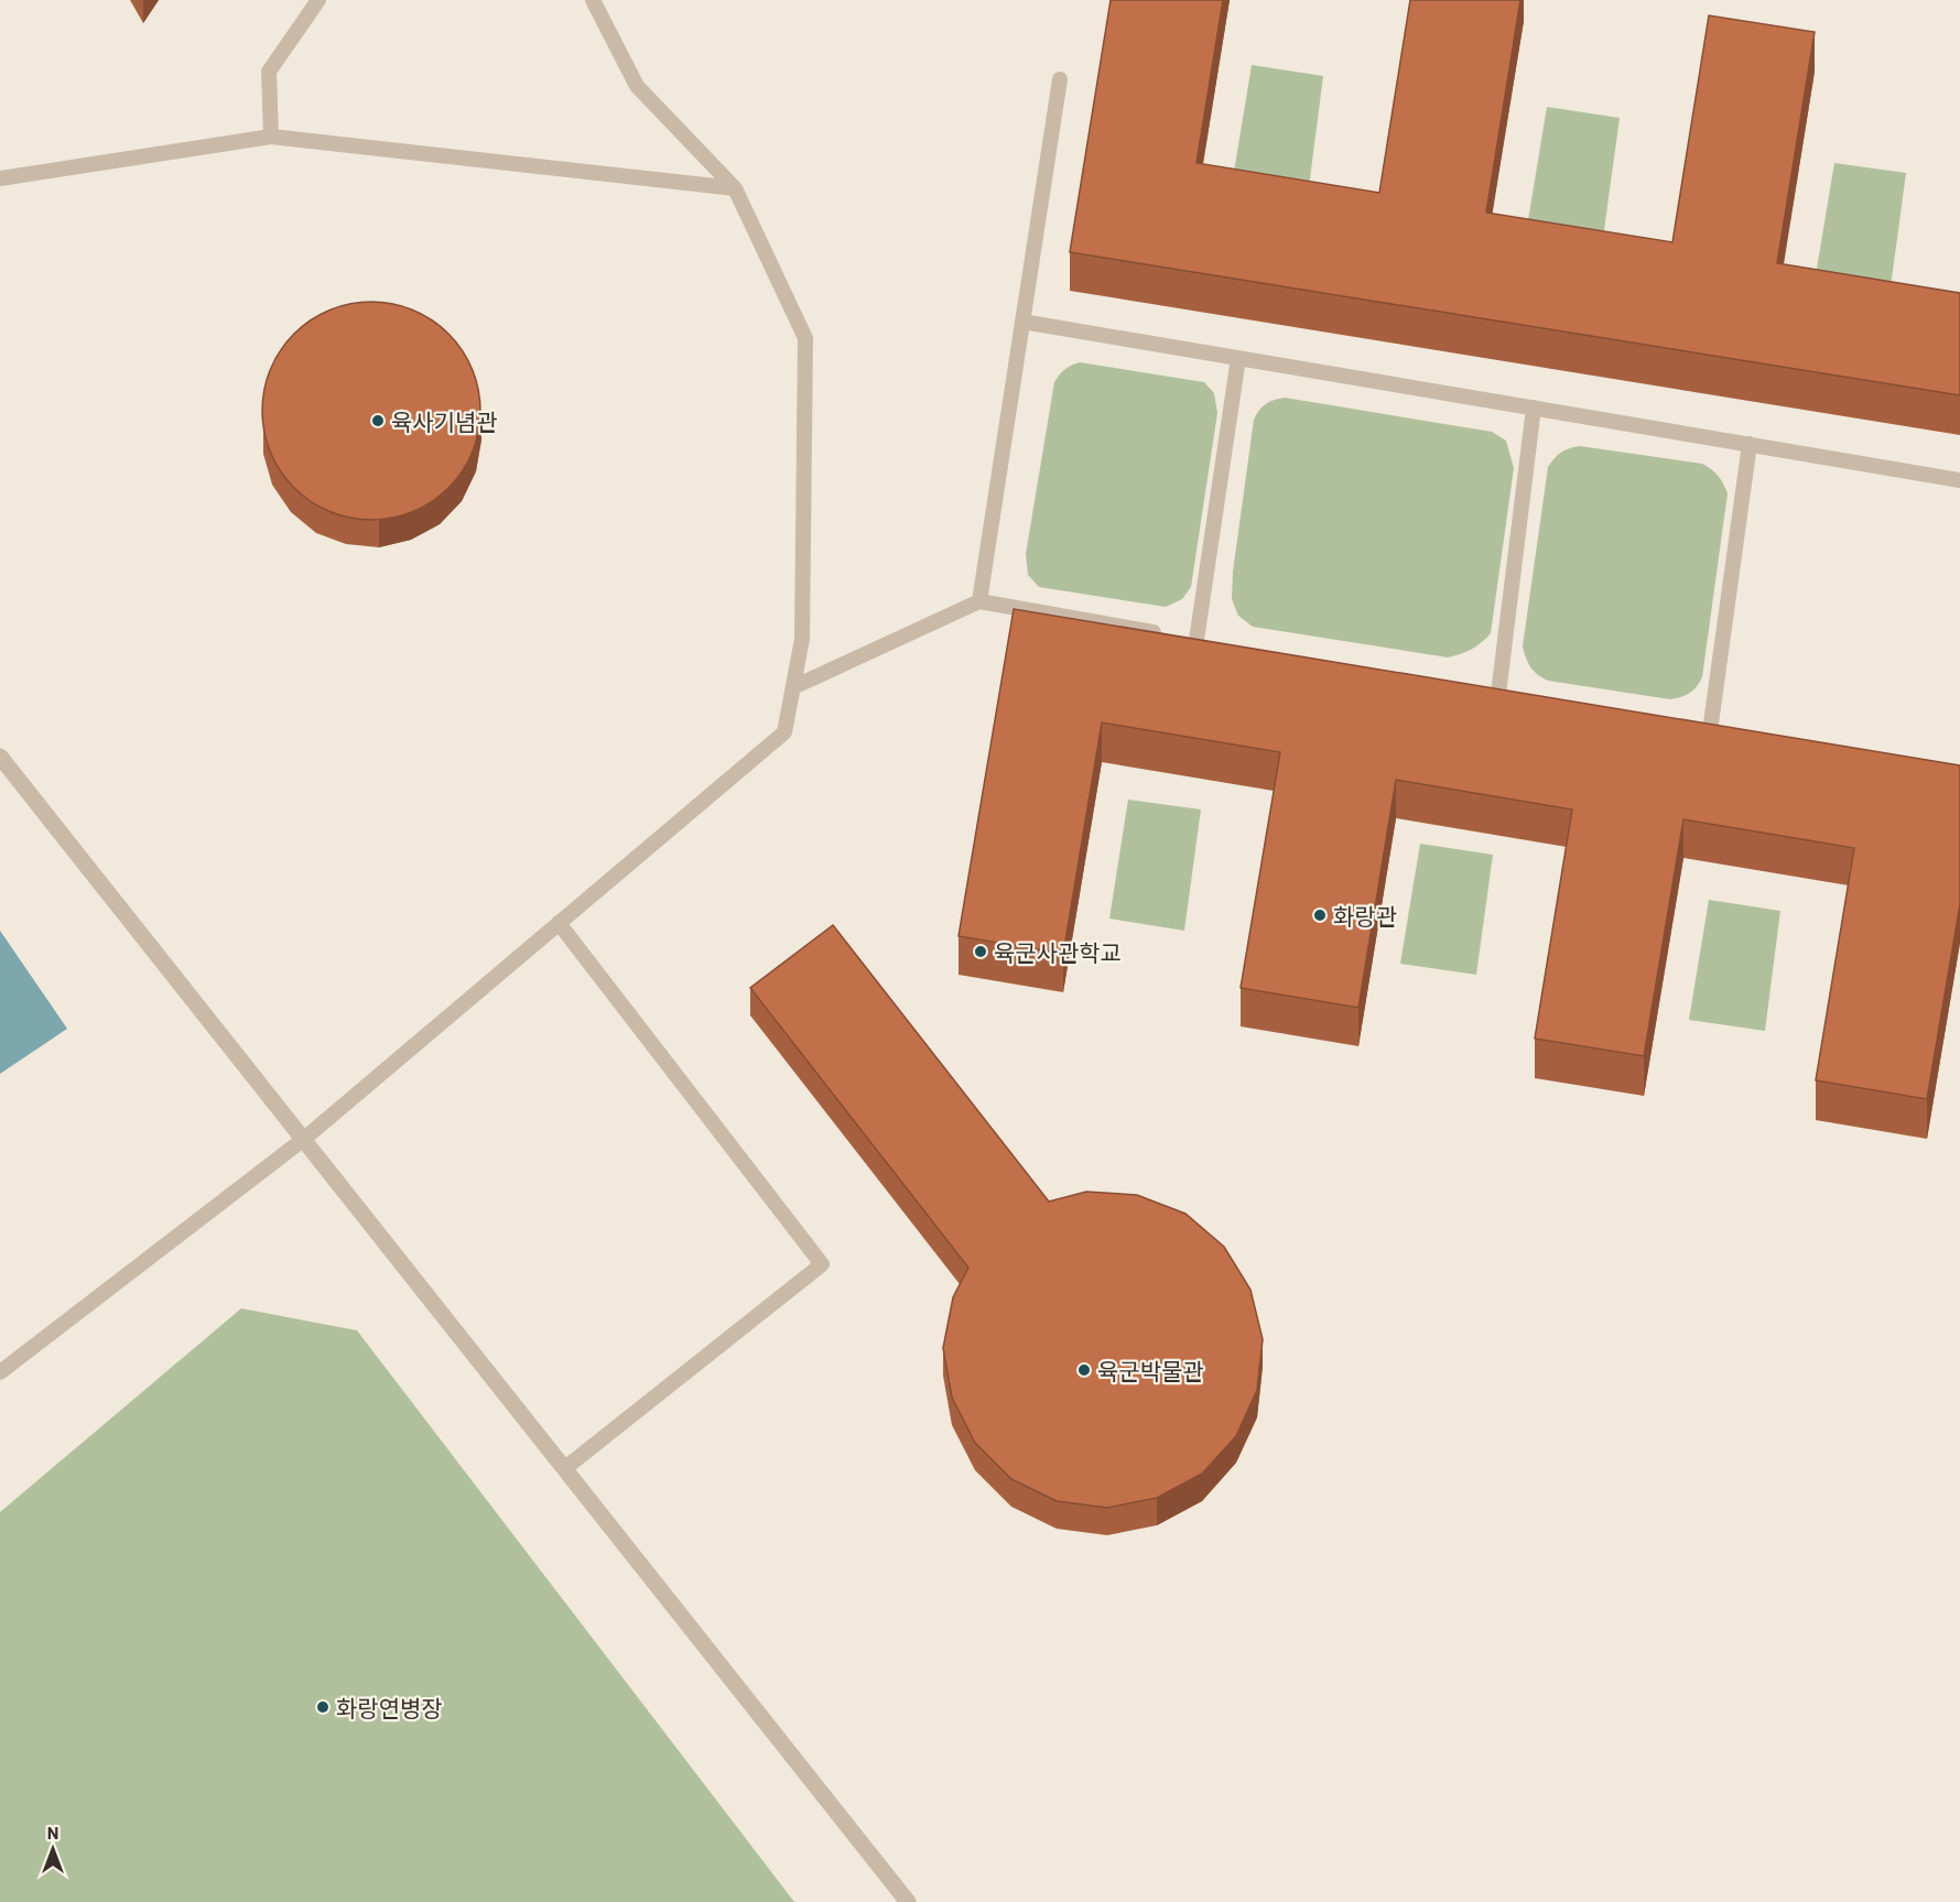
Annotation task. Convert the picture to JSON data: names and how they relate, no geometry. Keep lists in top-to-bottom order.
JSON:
{
  "places": [
    "육사기념관",
    "화랑관",
    "육군사관학교",
    "육군박물관",
    "화랑연병장"
  ],
  "north": "top"
}
